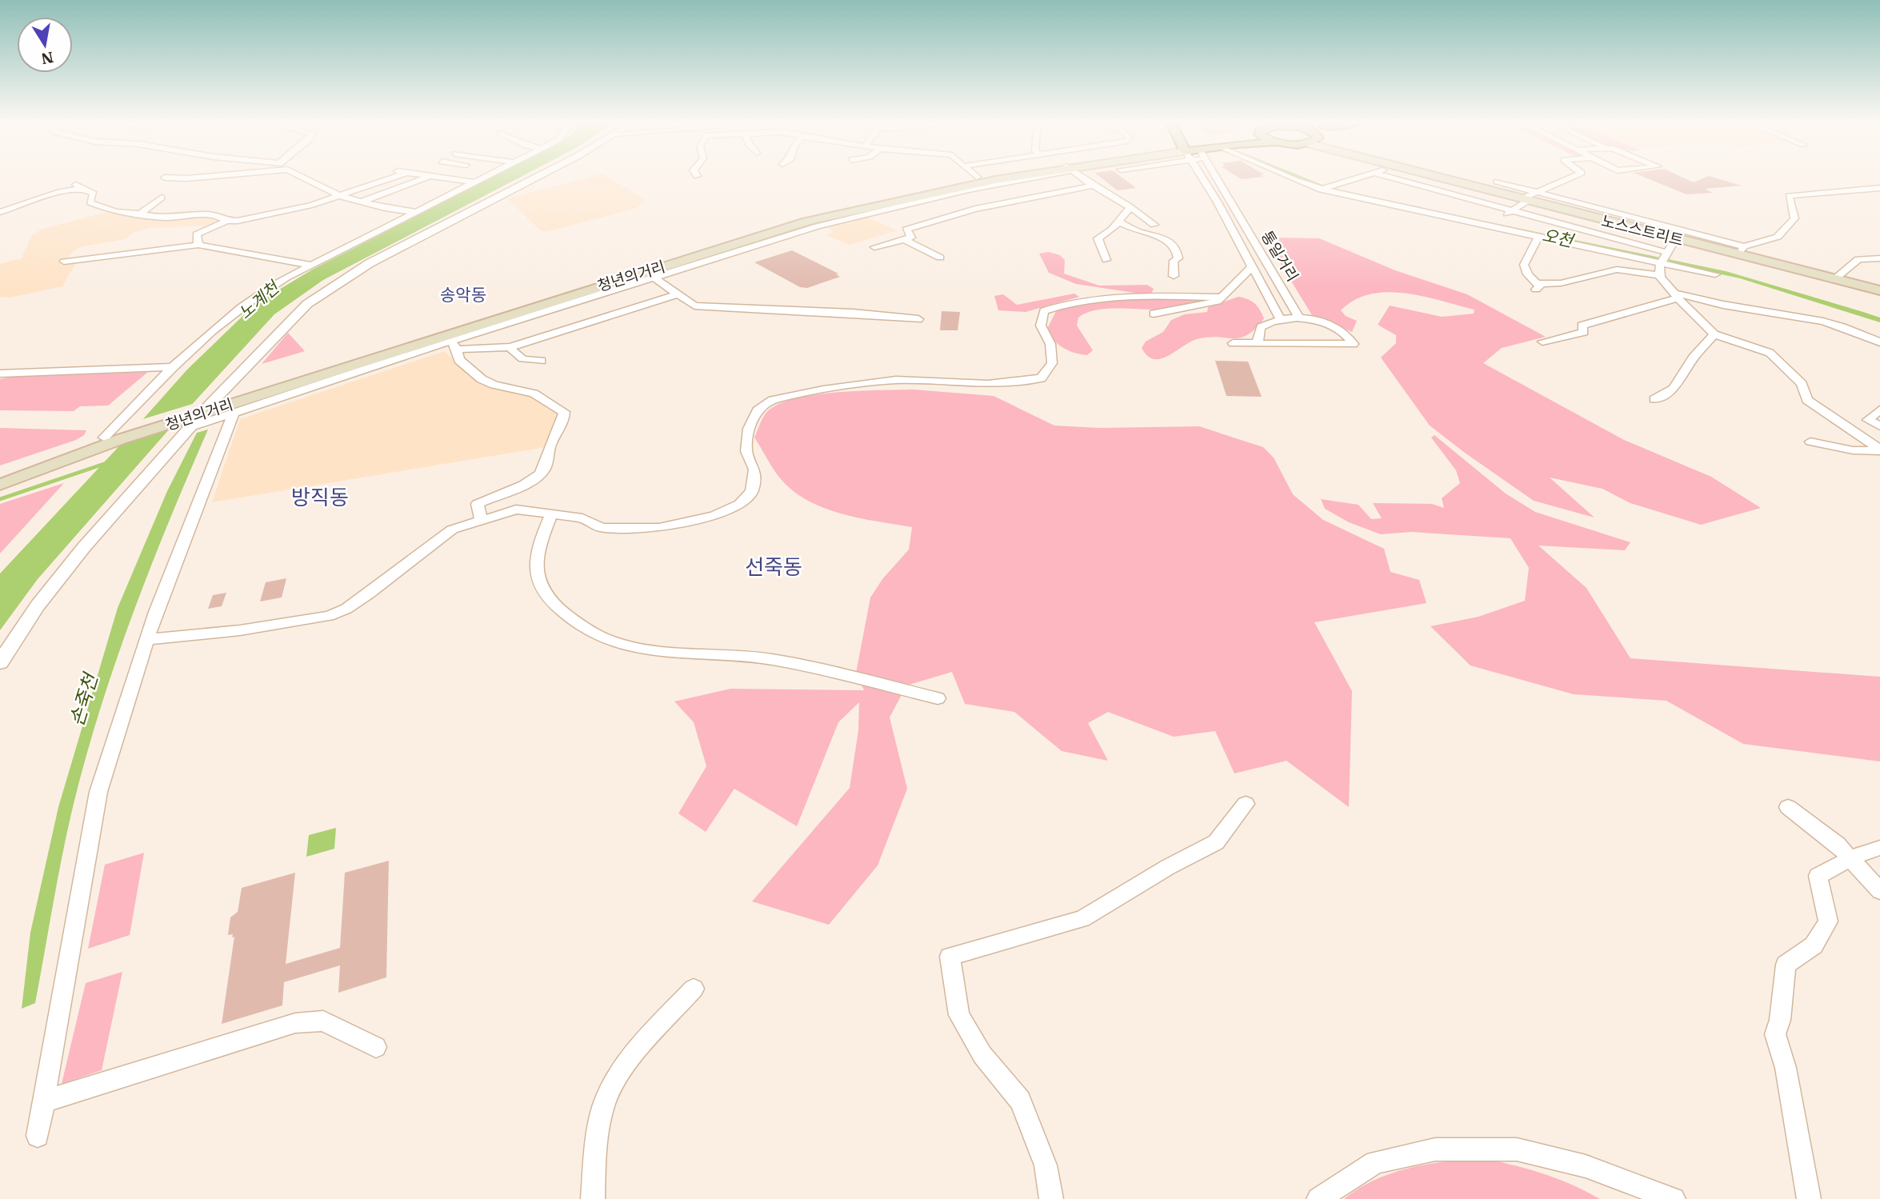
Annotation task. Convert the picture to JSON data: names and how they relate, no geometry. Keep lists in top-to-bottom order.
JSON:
{
  "streets": {
    "main road": ["노스스트리트", "청년의거리"],
    "street": ["통일거리"]
  },
  "districts": ["송악동", "방직동", "선죽동"],
  "water": ["오천", "노계천", "손죽천"],
  "north": "bottom"
}
